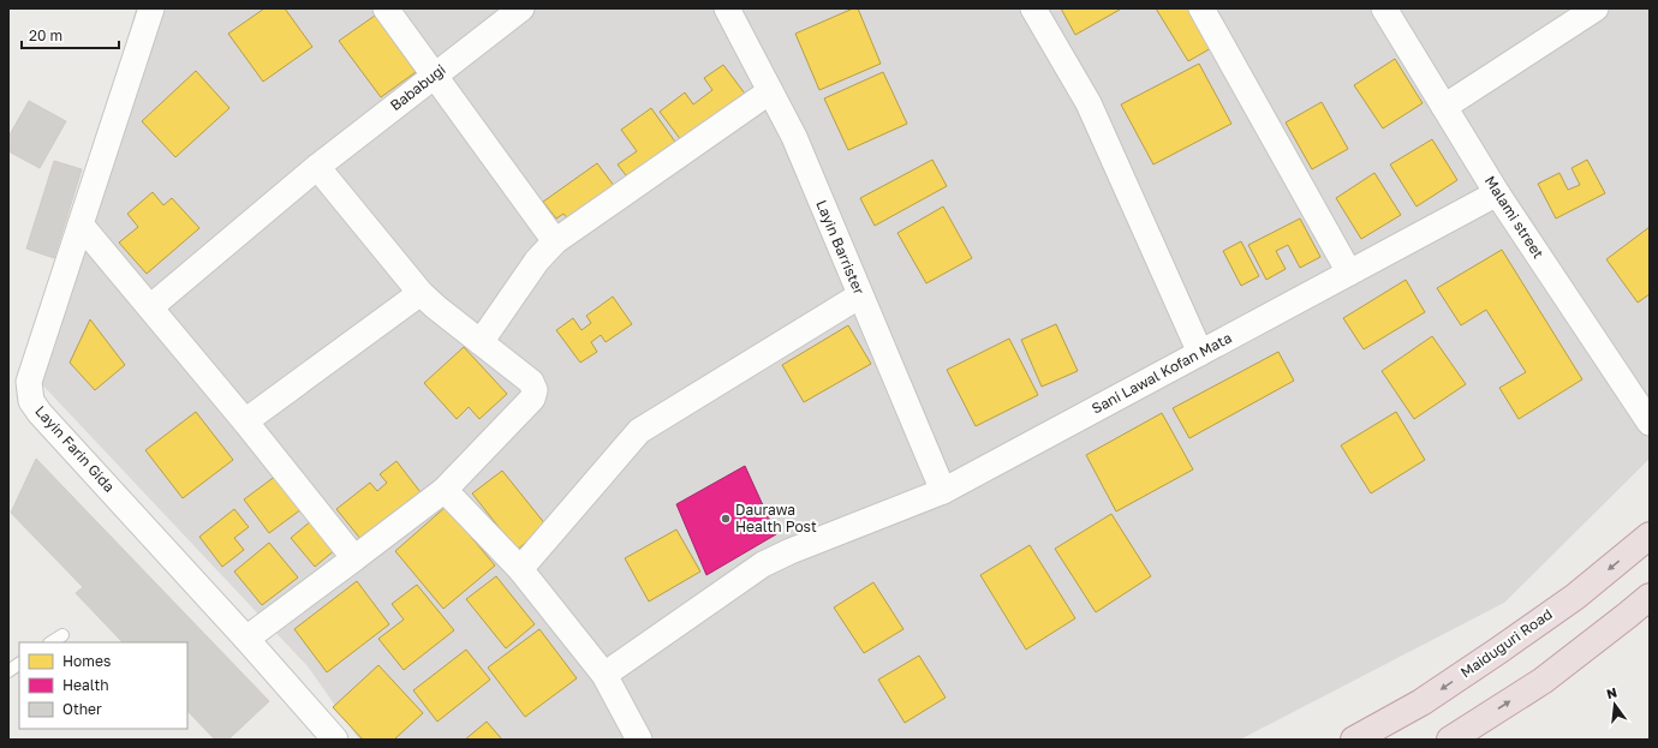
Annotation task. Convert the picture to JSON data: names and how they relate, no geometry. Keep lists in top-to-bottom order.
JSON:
{
  "streets": {
    "highway": ["Maiduguri Road"],
    "street": [
      "Bababugi",
      "Malami street",
      "Layin Barrister",
      "Sani Lawal Kofan Mata",
      "Layin Farin Gida"
    ]
  },
  "crossings": [
    ["Malami street", "Sani Lawal Kofan Mata"],
    ["Layin Barrister", "Sani Lawal Kofan Mata"]
  ],
  "places": ["Daurawa Health Post"],
  "legend": ["Homes", "Health", "Other"],
  "scale_bar": "20 m",
  "north": "top"
}
